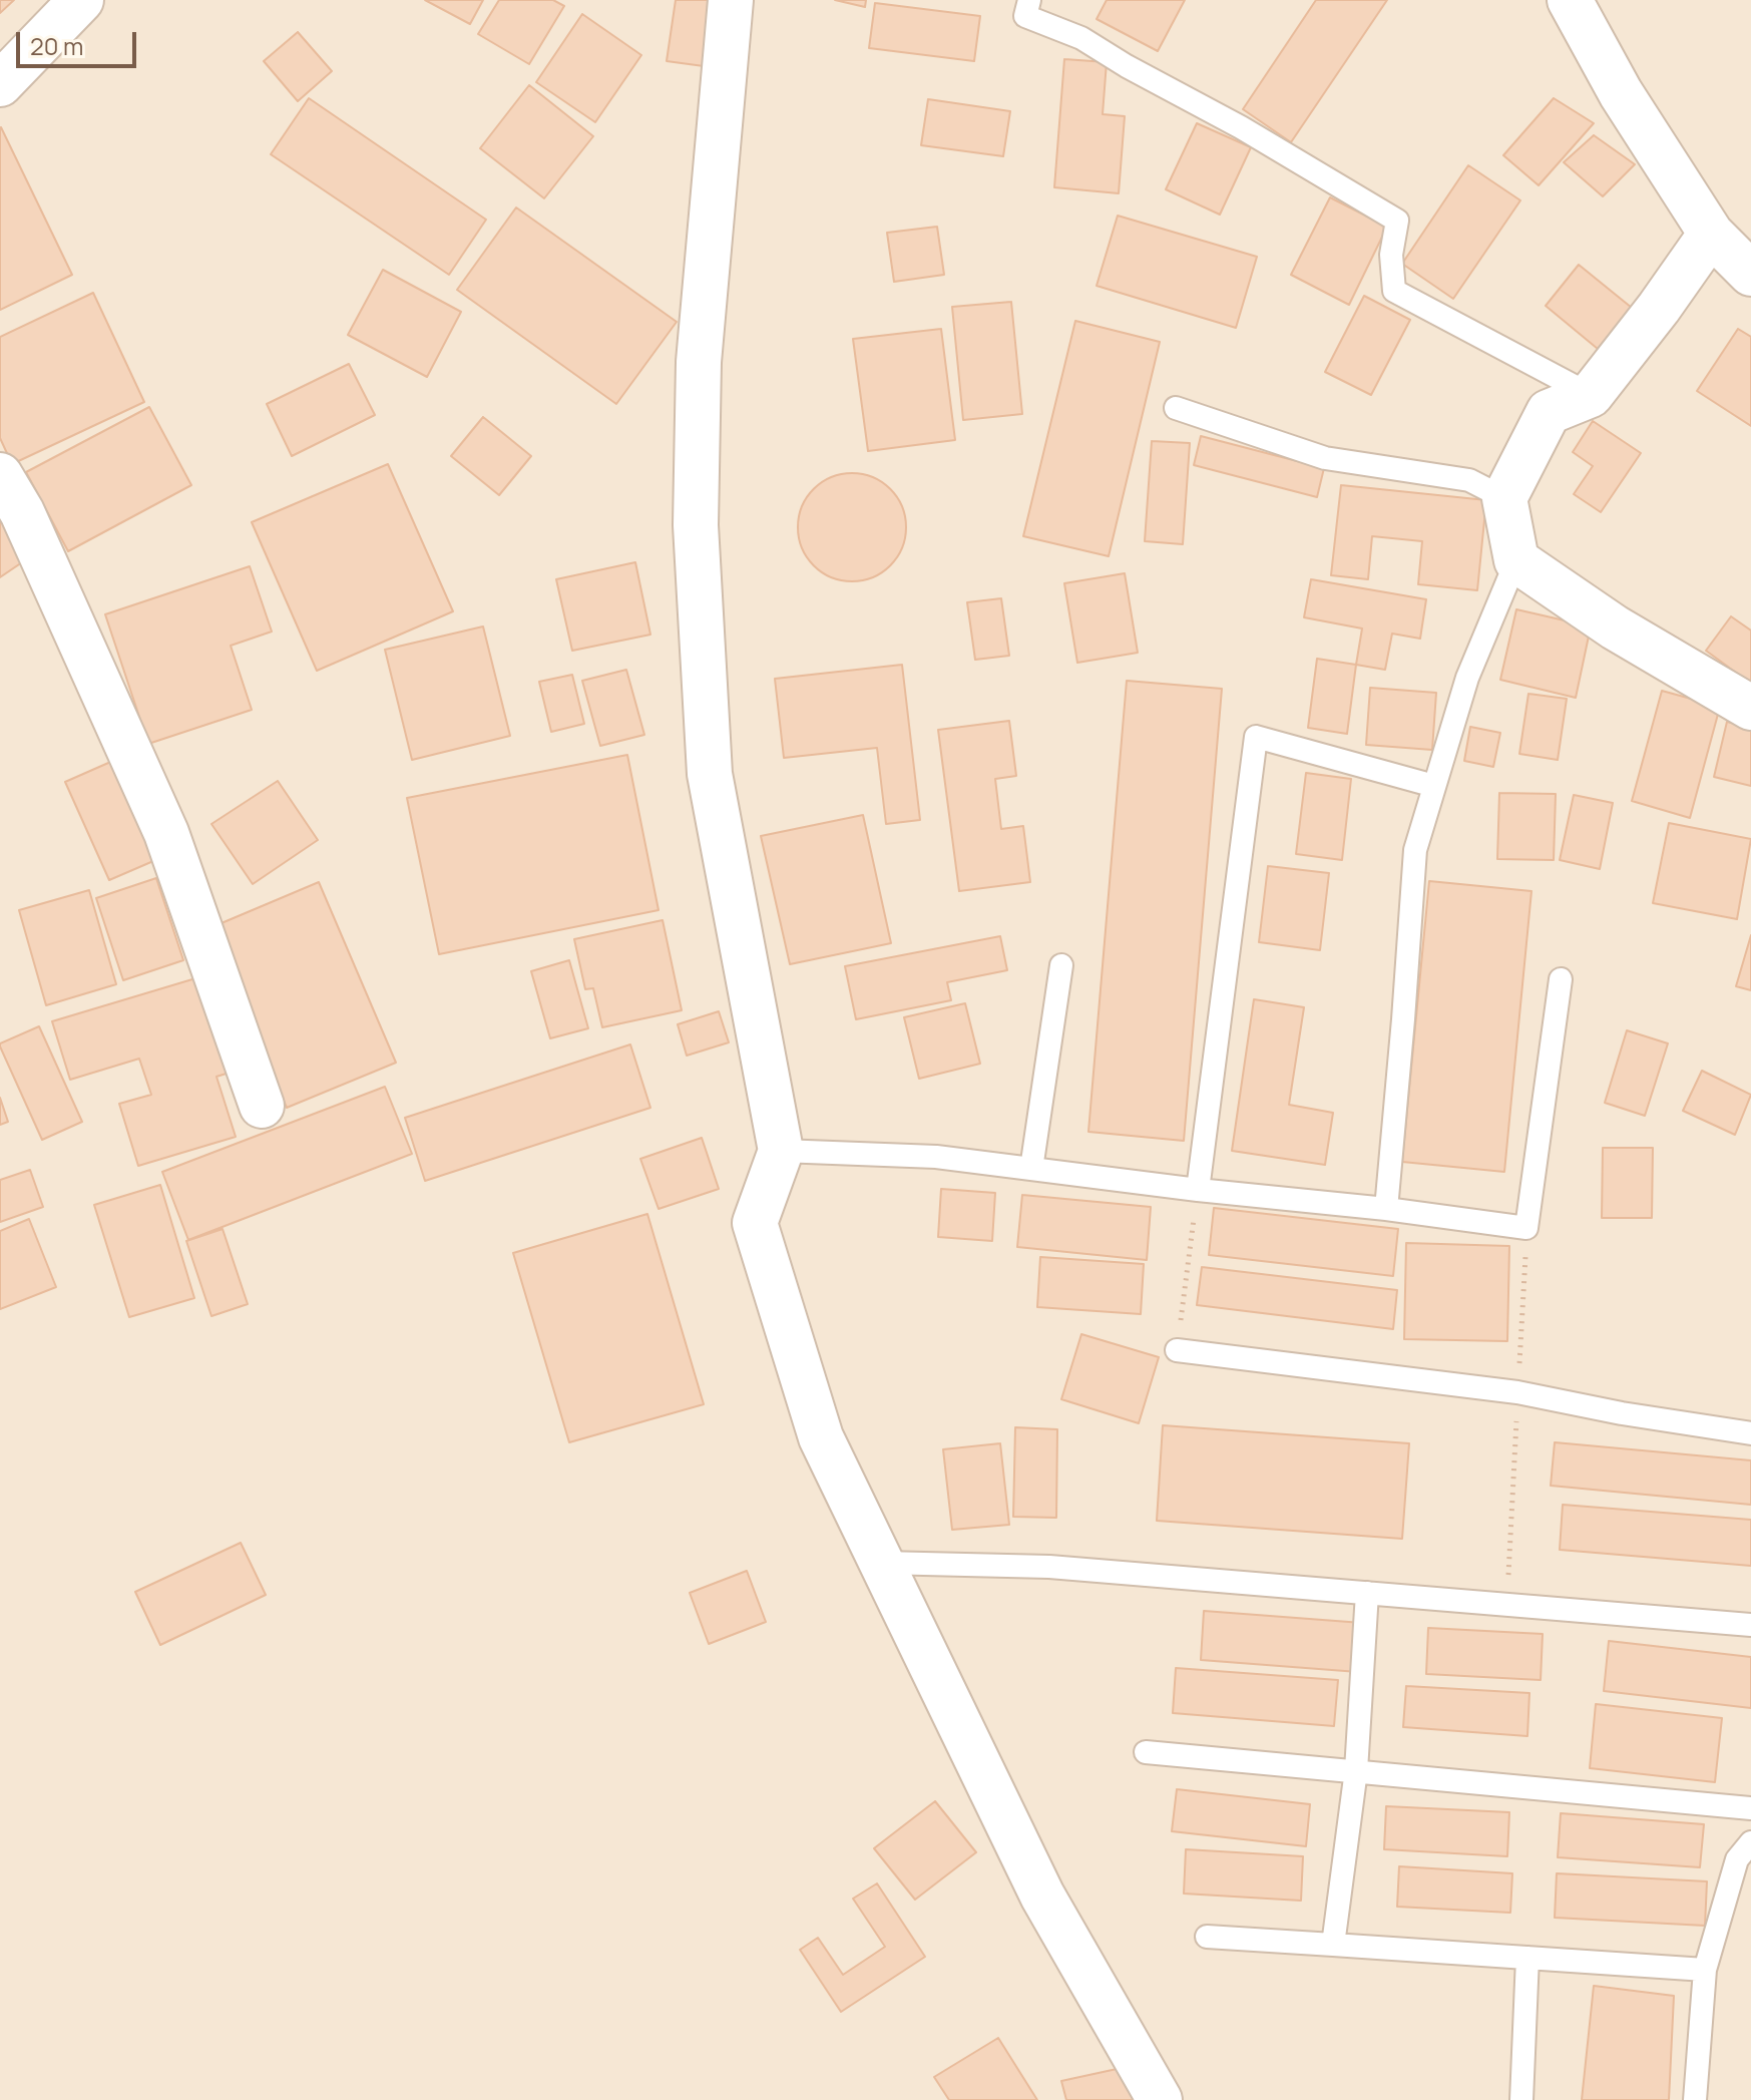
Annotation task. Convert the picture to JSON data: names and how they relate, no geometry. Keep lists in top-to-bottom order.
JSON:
{
  "scale_bar": "20 m"
}
